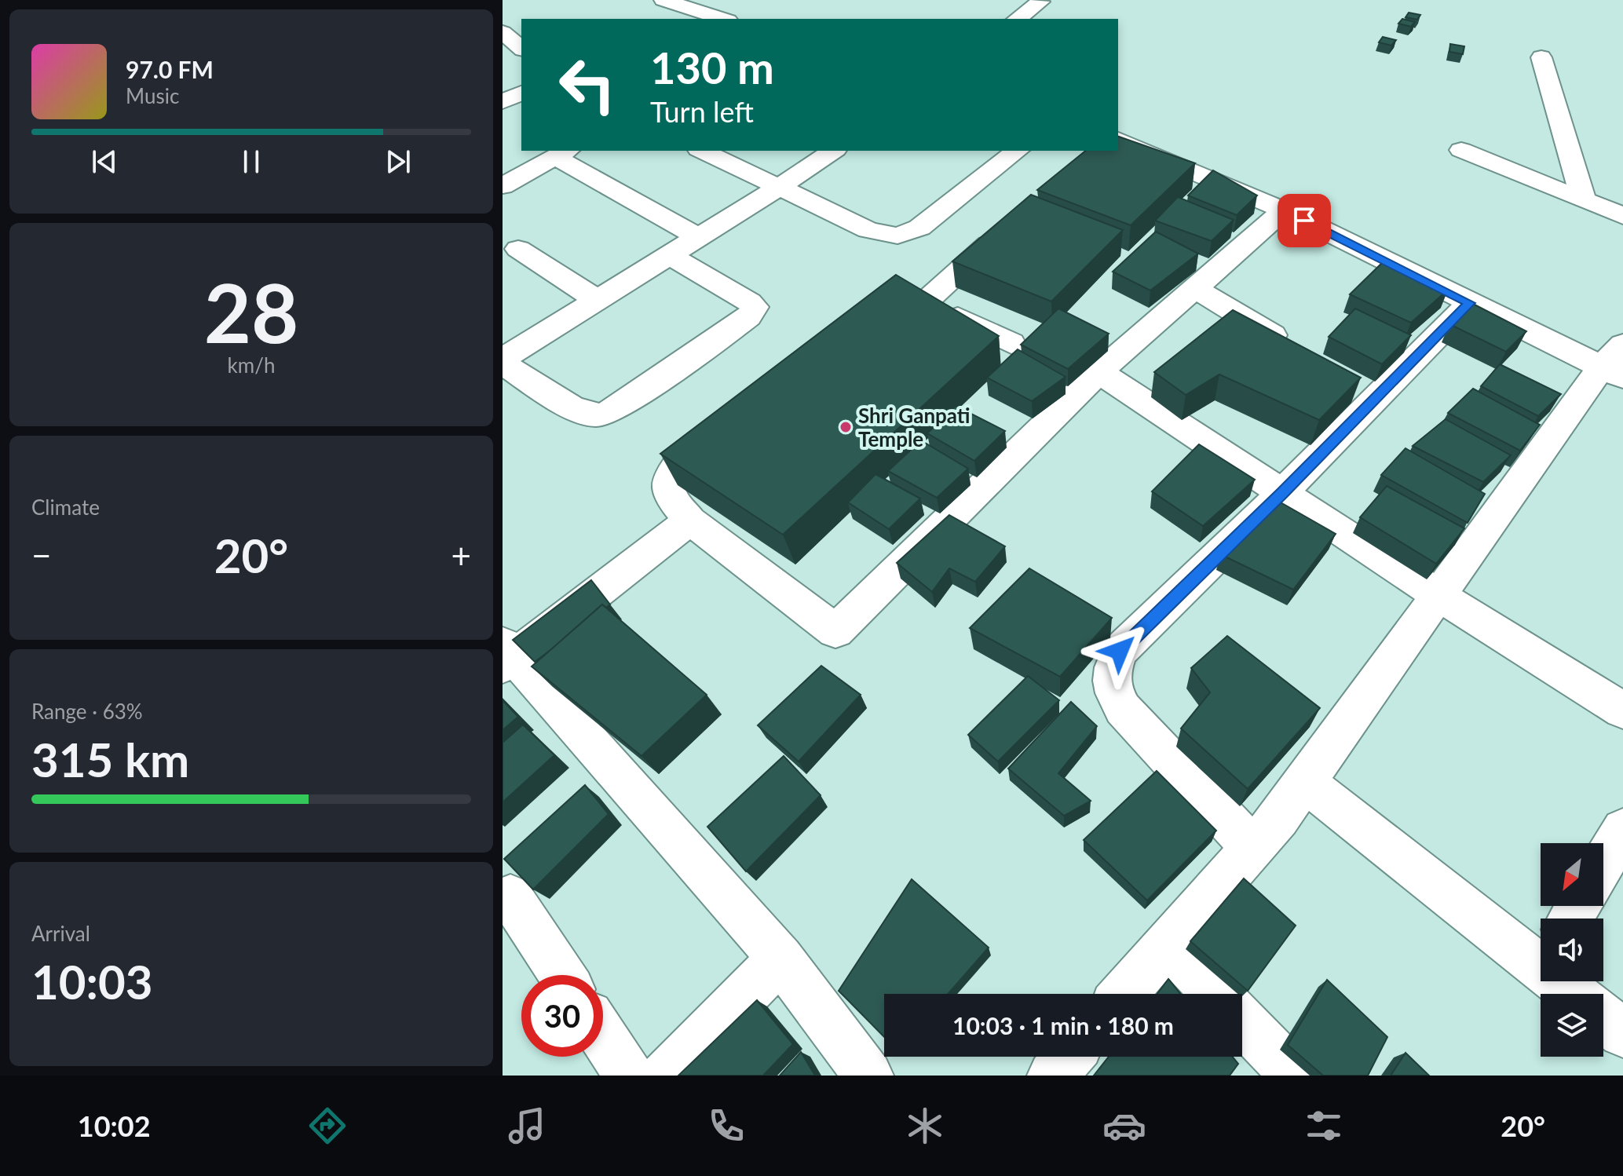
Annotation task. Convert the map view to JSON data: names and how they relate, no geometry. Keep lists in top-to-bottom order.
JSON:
{
  "places": ["Shri Ganpati Temple"],
  "north": "bottom left",
  "page": {
    "turn": ["130 m", "Turn left"],
    "song": ["97.0 FM", "Music"],
    "tile": [
      ["28", "km/h"],
      "Climate",
      ["Range · 63%", "315 km"],
      ["Arrival", "10:03"]
    ],
    "heat": ["−", "20°", "+"],
    "limit": "30",
    "trip": "10:03 · 1 min · 180 m",
    "tabs": ["10:02", "20°"]
  }
}
